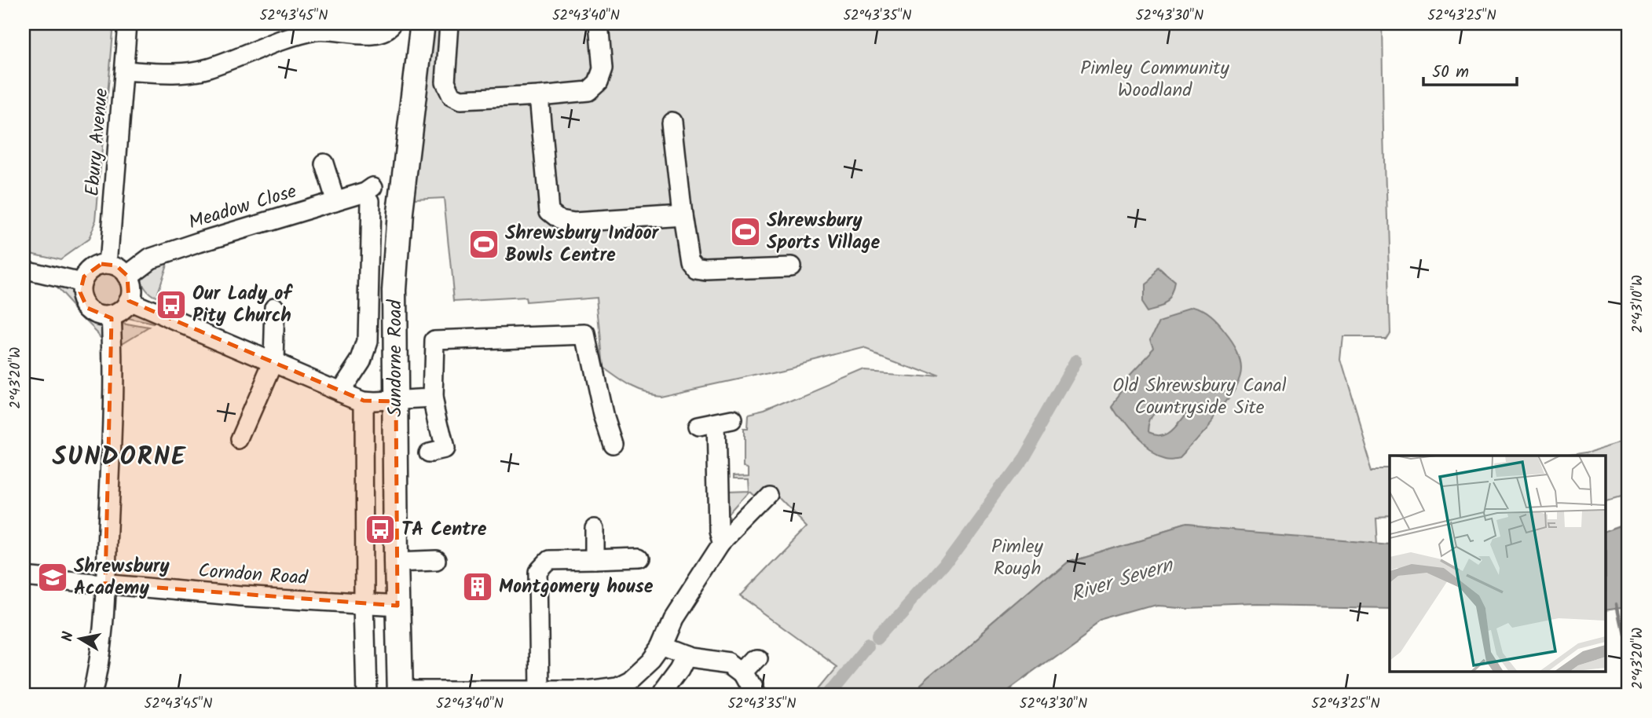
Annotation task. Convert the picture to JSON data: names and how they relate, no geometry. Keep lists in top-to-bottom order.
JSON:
{
  "streets": {
    "main road": ["Sundorne Road"],
    "street": ["Ebury Avenue", "Meadow Close", "Corndon Road"]
  },
  "crossings": [
    ["Ebury Avenue", "Meadow Close"],
    ["Meadow Close", "Sundorne Road"],
    ["Sundorne Road", "Corndon Road"]
  ],
  "districts": ["SUNDORNE"],
  "water": ["River Severn"],
  "parks": ["Pimley Community Woodland", "Old Shrewsbury Canal Countryside Site", "Pimley Rough"],
  "places": {
    "sports": ["Shrewsbury Sports Village", "Shrewsbury Indoor Bowls Centre"],
    "bus stop": ["Our Lady of Pity Church", "TA Centre"],
    "school or university": ["Shrewsbury Academy"],
    "building": ["Montgomery house"]
  },
  "scale_bar": "50 m",
  "north": "left",
  "coordinates": [
    "52°43'45\"N",
    "52°43'40\"N",
    "52°43'35\"N",
    "52°43'30\"N",
    "52°43'25\"N",
    "2°43'10\"W",
    "2°43'20\"W"
  ]
}
